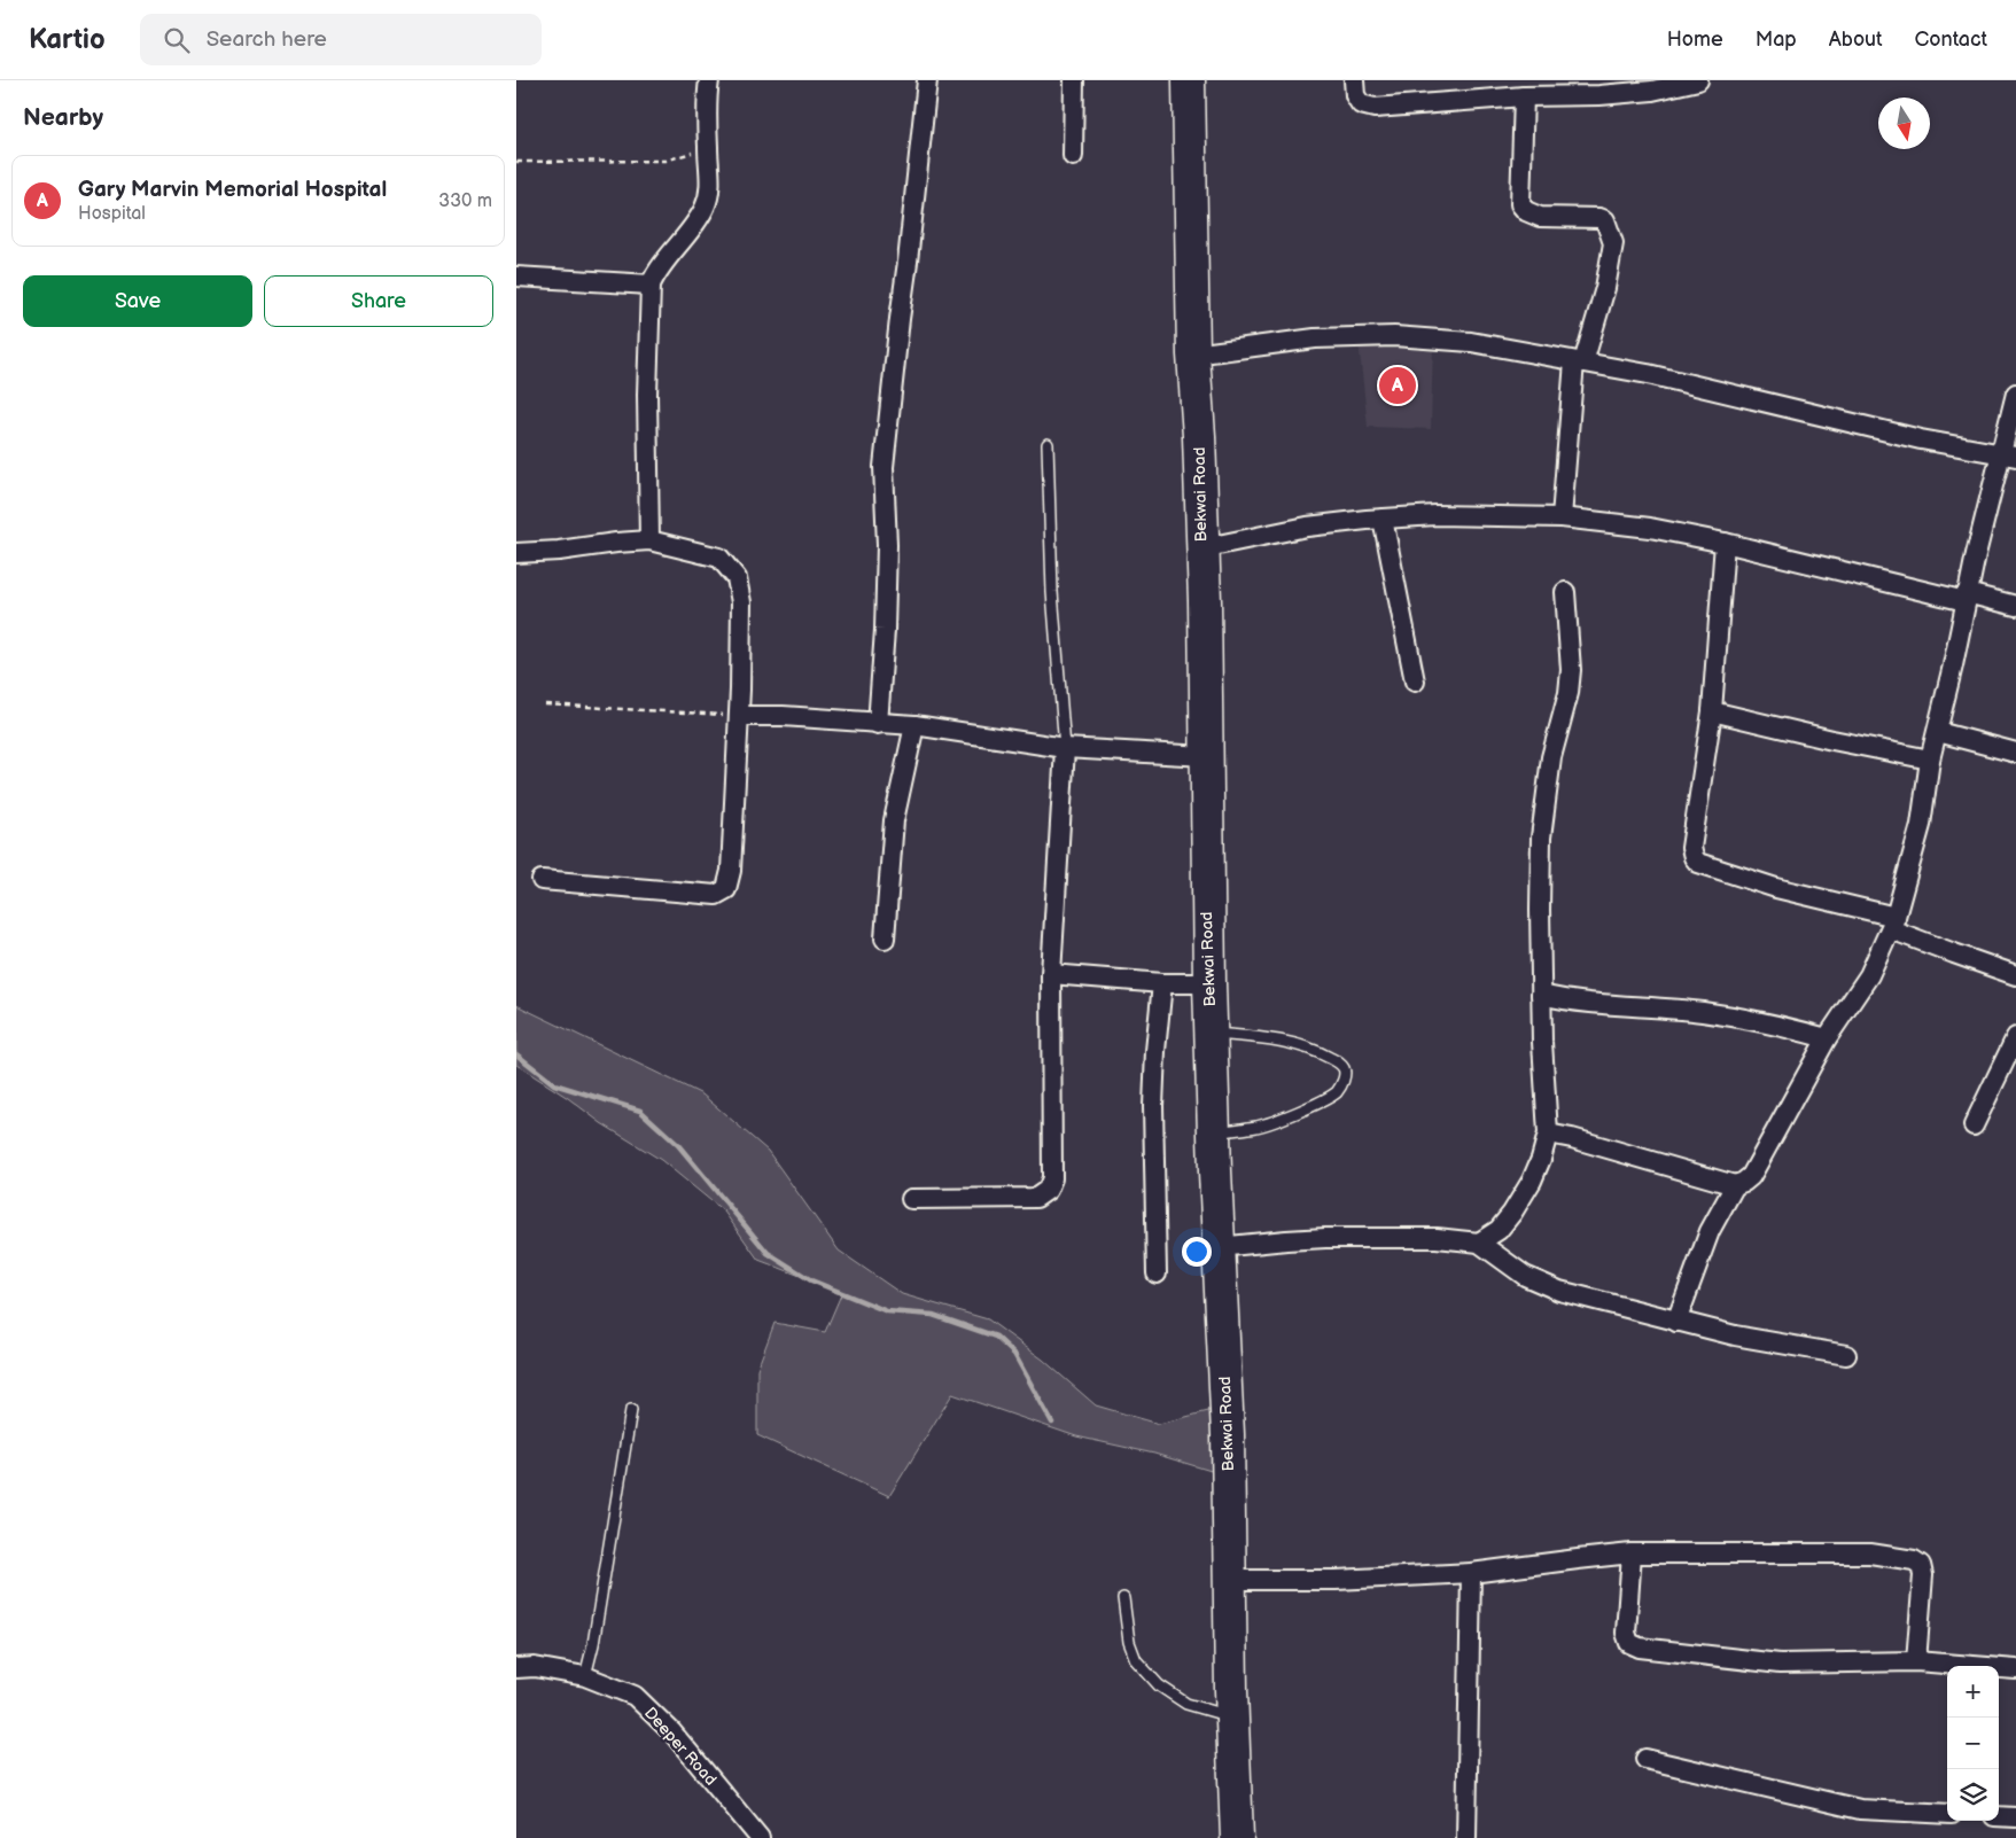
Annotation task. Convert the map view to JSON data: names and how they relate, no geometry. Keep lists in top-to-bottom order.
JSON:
{
  "streets": {
    "highway": ["Bekwai Road"],
    "street": ["Deeper Road"]
  },
  "north": "bottom",
  "page": {
    "header": "Kartio",
    "search": "Search here",
    "nav": [
      "Home",
      "Map",
      "About",
      "Contact"
    ],
    "heading": "Nearby",
    "list": [
      {
        "mark": "A",
        "name": "Gary Marvin Memorial Hospital",
        "note": "Hospital",
        "value": "330 m"
      }
    ],
    "buttons": ["Save", "Share"],
    "pins": "A",
    "map_buttons": ["+", "−"]
  }
}
